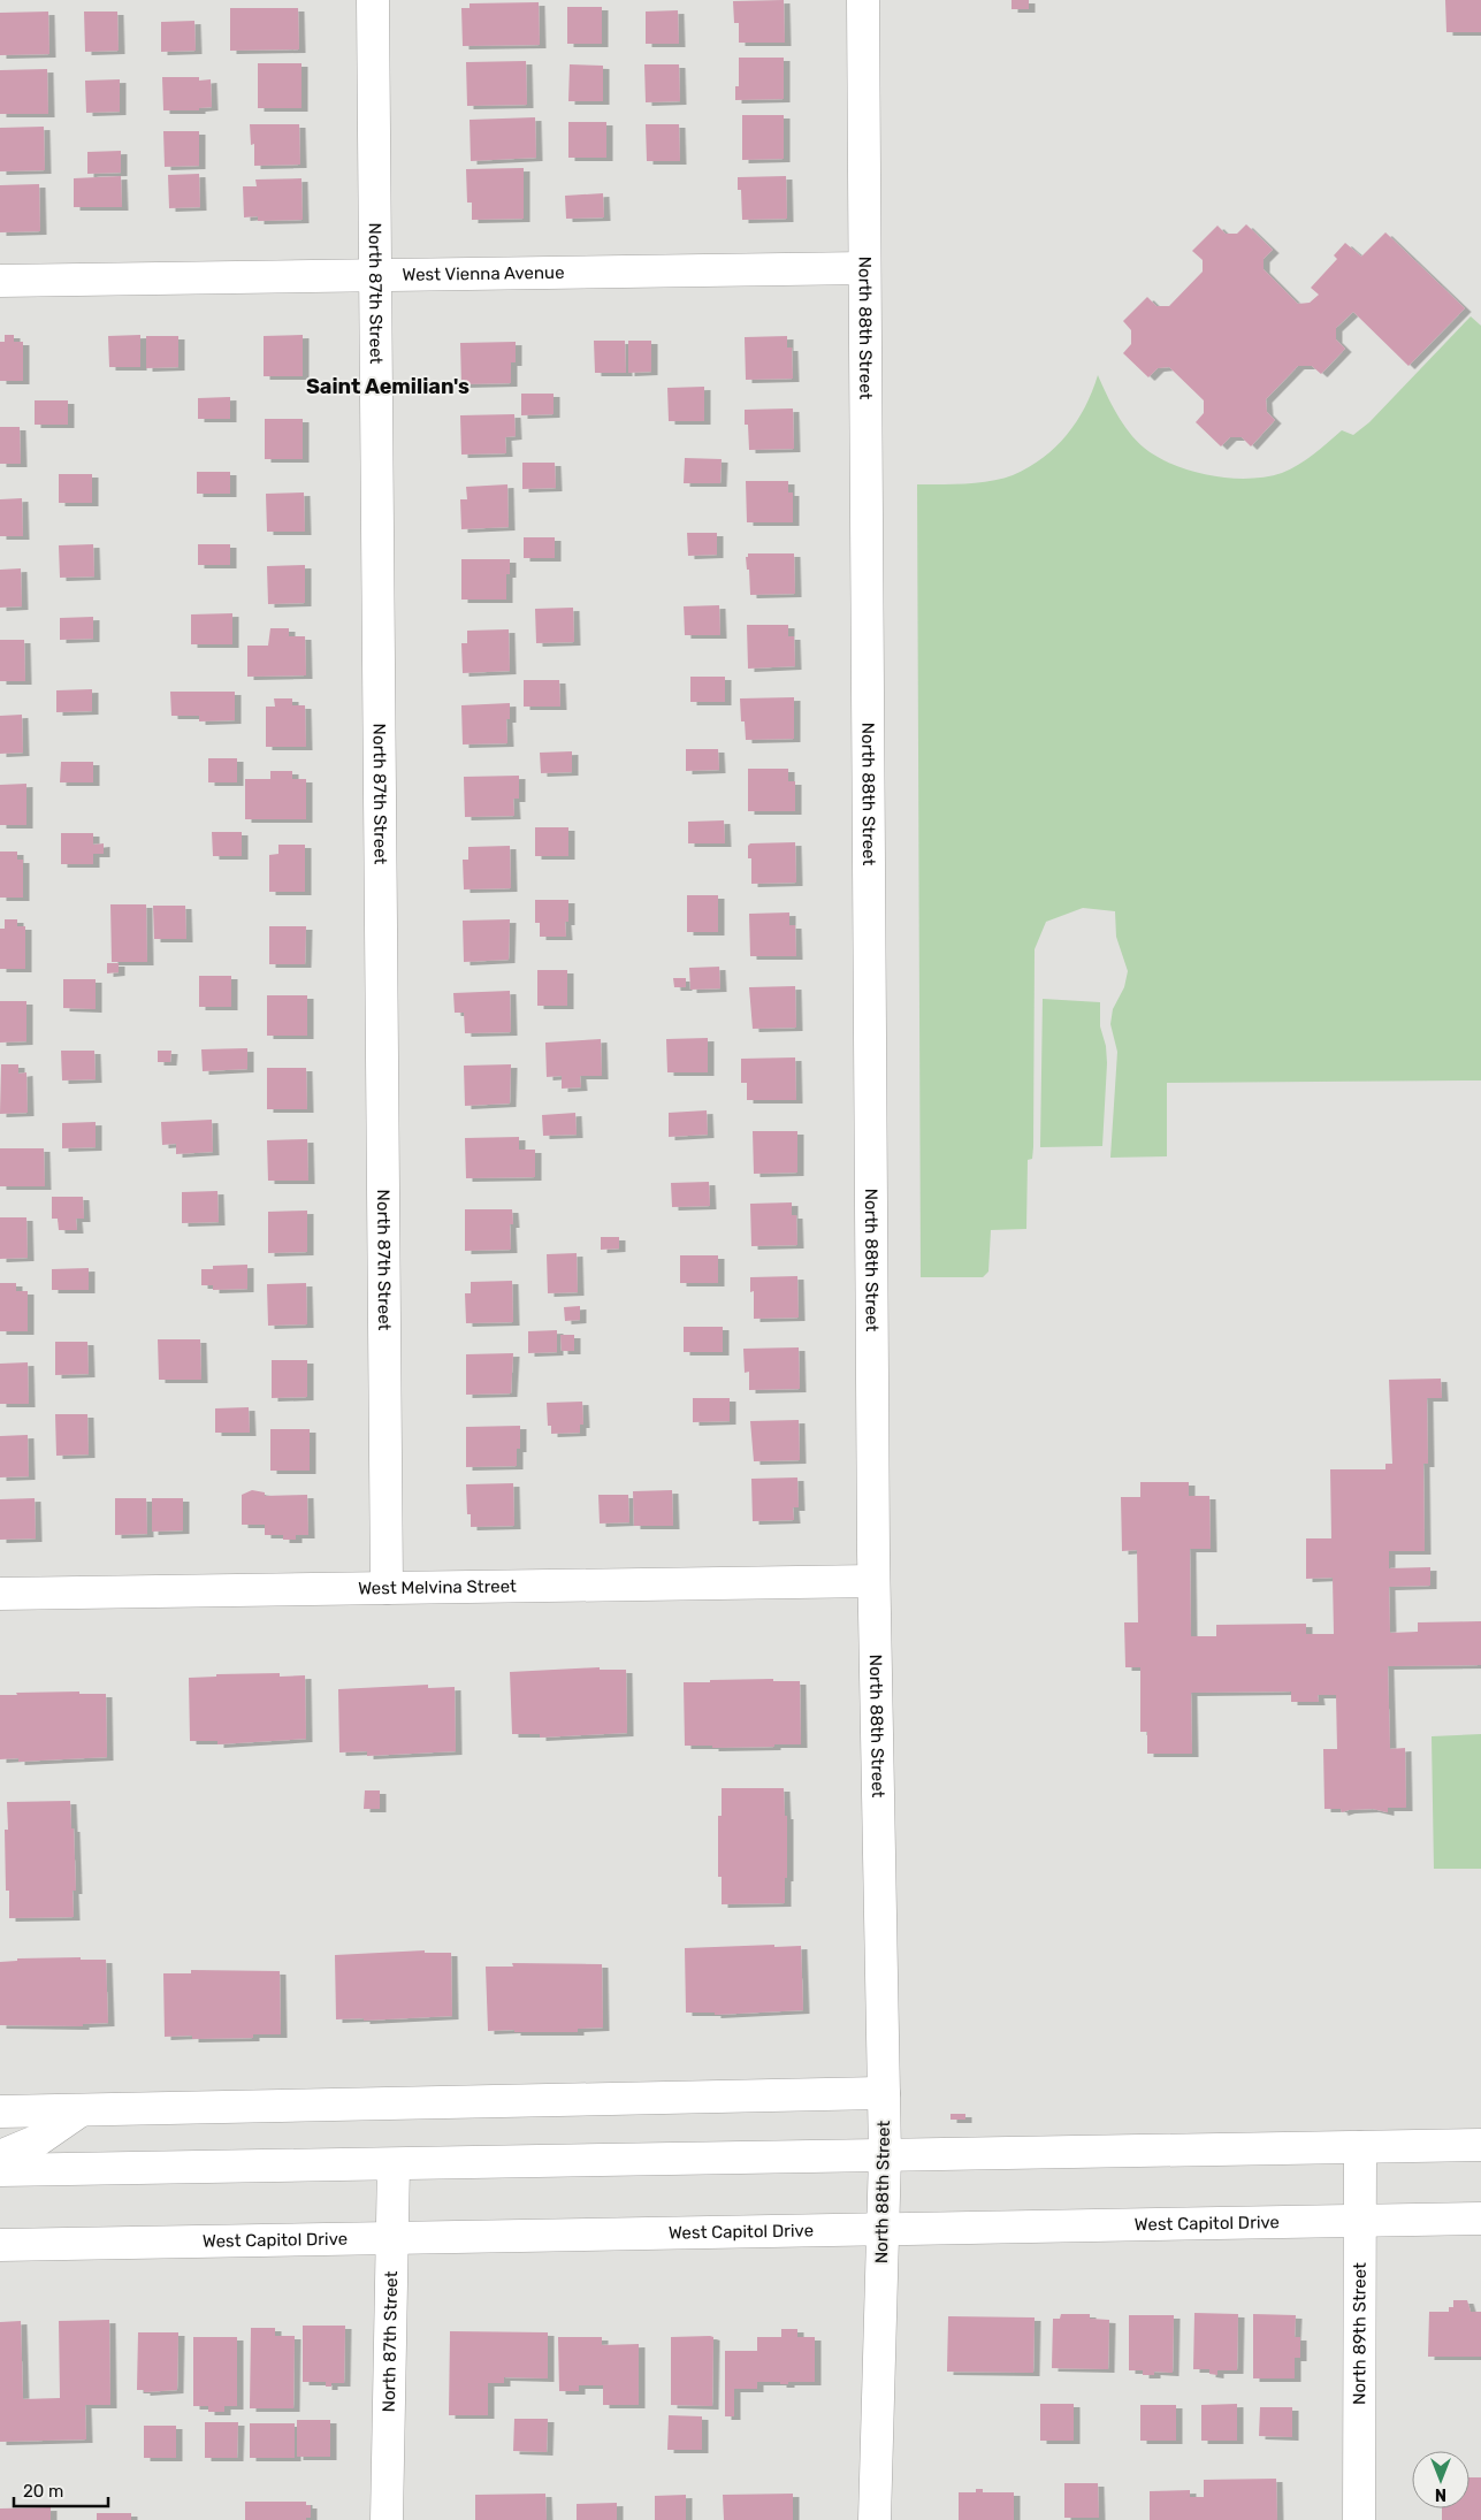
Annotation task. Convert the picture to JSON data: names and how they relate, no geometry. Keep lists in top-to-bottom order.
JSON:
{
  "streets": {
    "street": [
      "West Vienna Avenue",
      "North 87th Street",
      "North 88th Street",
      "West Melvina Street",
      "West Capitol Drive",
      "North 89th Street"
    ]
  },
  "crossings": [
    ["West Vienna Avenue", "North 87th Street"],
    ["West Vienna Avenue", "North 88th Street"],
    ["North 87th Street", "West Melvina Street"],
    ["North 87th Street", "West Capitol Drive"],
    ["North 88th Street", "West Melvina Street"],
    ["North 88th Street", "West Capitol Drive"],
    ["West Capitol Drive", "North 89th Street"]
  ],
  "districts": ["Saint Aemilian's"],
  "scale_bar": "20 m",
  "north": "bottom"
}
